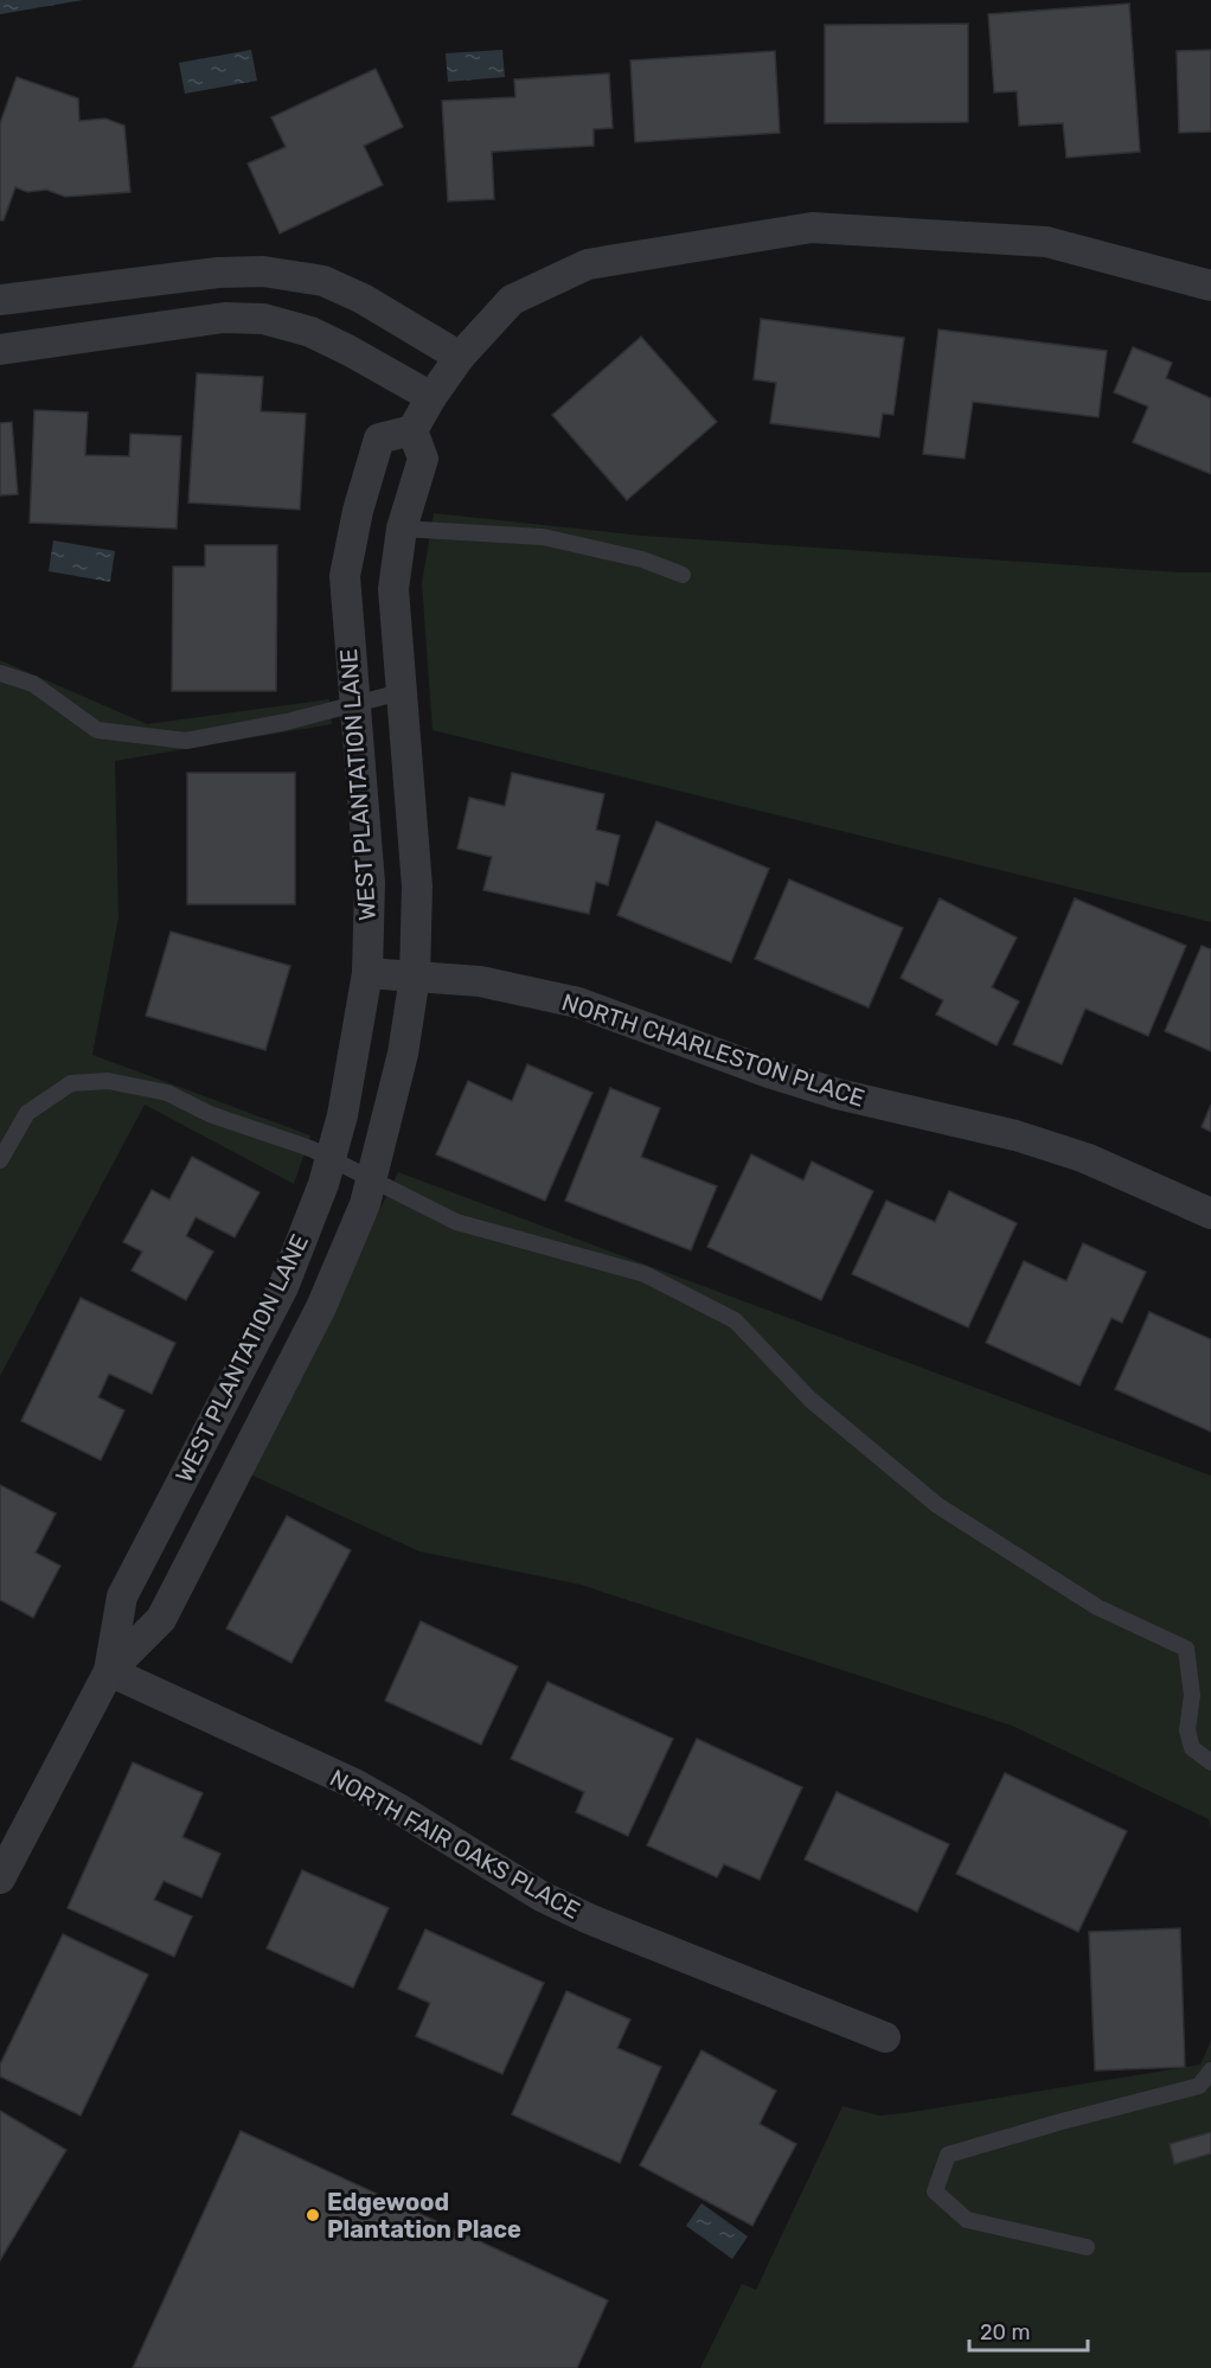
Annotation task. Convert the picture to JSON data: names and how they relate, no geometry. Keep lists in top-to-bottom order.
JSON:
{
  "streets": {
    "street": ["WEST PLANTATION LANE", "NORTH CHARLESTON PLACE", "NORTH FAIR OAKS PLACE"]
  },
  "crossings": [
    ["WEST PLANTATION LANE", "NORTH CHARLESTON PLACE"],
    ["WEST PLANTATION LANE", "NORTH FAIR OAKS PLACE"]
  ],
  "places": ["Edgewood Plantation Place"],
  "scale_bar": "20 m"
}
